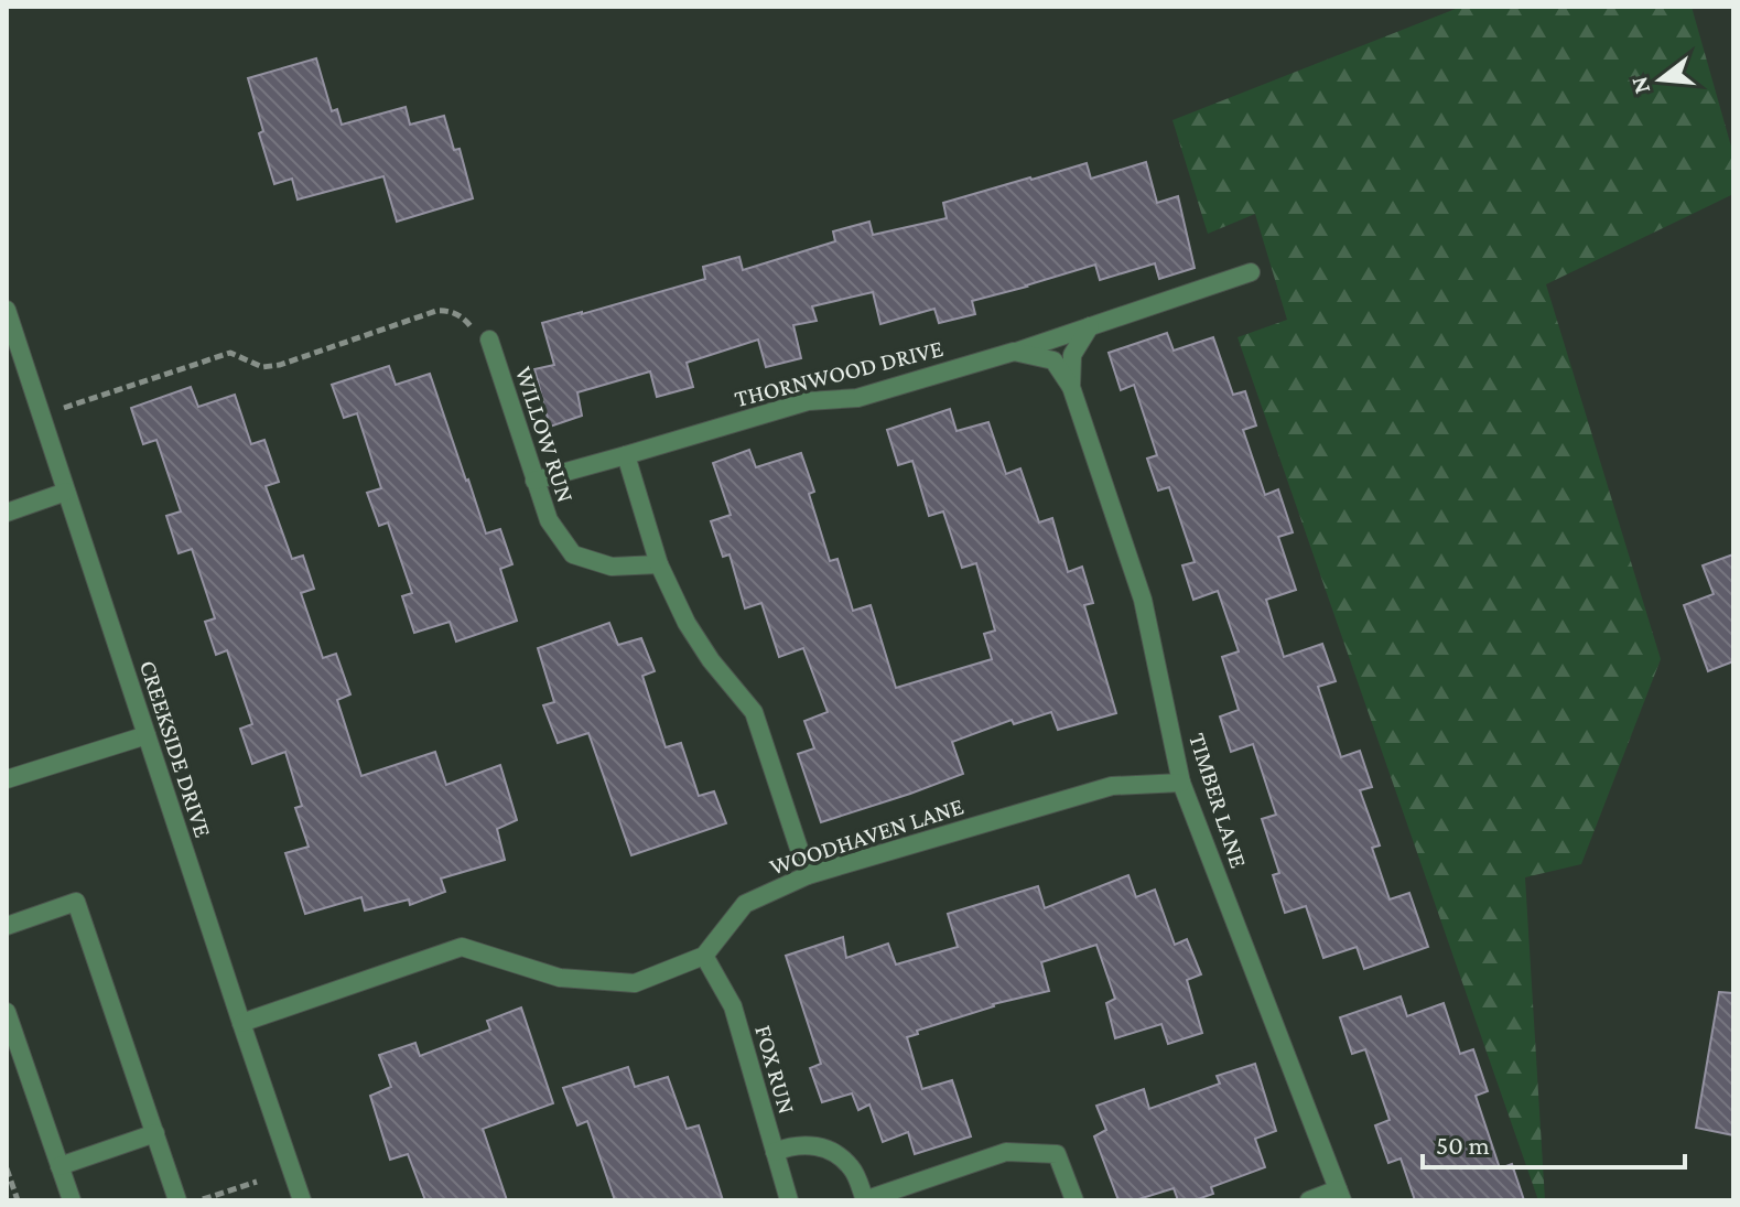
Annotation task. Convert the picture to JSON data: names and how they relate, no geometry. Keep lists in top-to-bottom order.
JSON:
{
  "streets": {
    "street": [
      "THORNWOOD DRIVE",
      "WILLOW RUN",
      "CREEKSIDE DRIVE",
      "TIMBER LANE",
      "WOODHAVEN LANE",
      "FOX RUN"
    ]
  },
  "crossings": [
    ["THORNWOOD DRIVE", "WILLOW RUN"],
    ["THORNWOOD DRIVE", "TIMBER LANE"],
    ["TIMBER LANE", "WOODHAVEN LANE"],
    ["WOODHAVEN LANE", "FOX RUN"]
  ],
  "scale_bar": "50 m",
  "north": "left"
}
